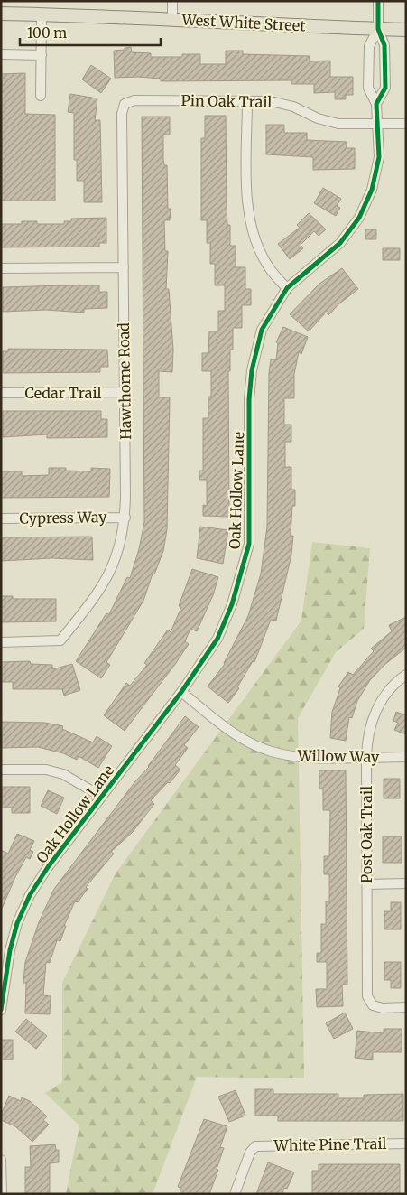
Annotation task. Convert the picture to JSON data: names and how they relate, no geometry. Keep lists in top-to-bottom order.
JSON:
{
  "streets": {
    "main road": ["West White Street"],
    "street": [
      "Pin Oak Trail",
      "Hawthorne Road",
      "Cedar Trail",
      "Oak Hollow Lane",
      "Cypress Way",
      "Willow Way",
      "Post Oak Trail",
      "White Pine Trail"
    ]
  },
  "crossings": [
    ["West White Street", "Oak Hollow Lane"],
    ["Pin Oak Trail", "Hawthorne Road"],
    ["Pin Oak Trail", "Oak Hollow Lane"],
    ["Hawthorne Road", "Cedar Trail"],
    ["Hawthorne Road", "Cypress Way"],
    ["Oak Hollow Lane", "Willow Way"],
    ["Willow Way", "Post Oak Trail"]
  ],
  "scale_bar": "100 m"
}
